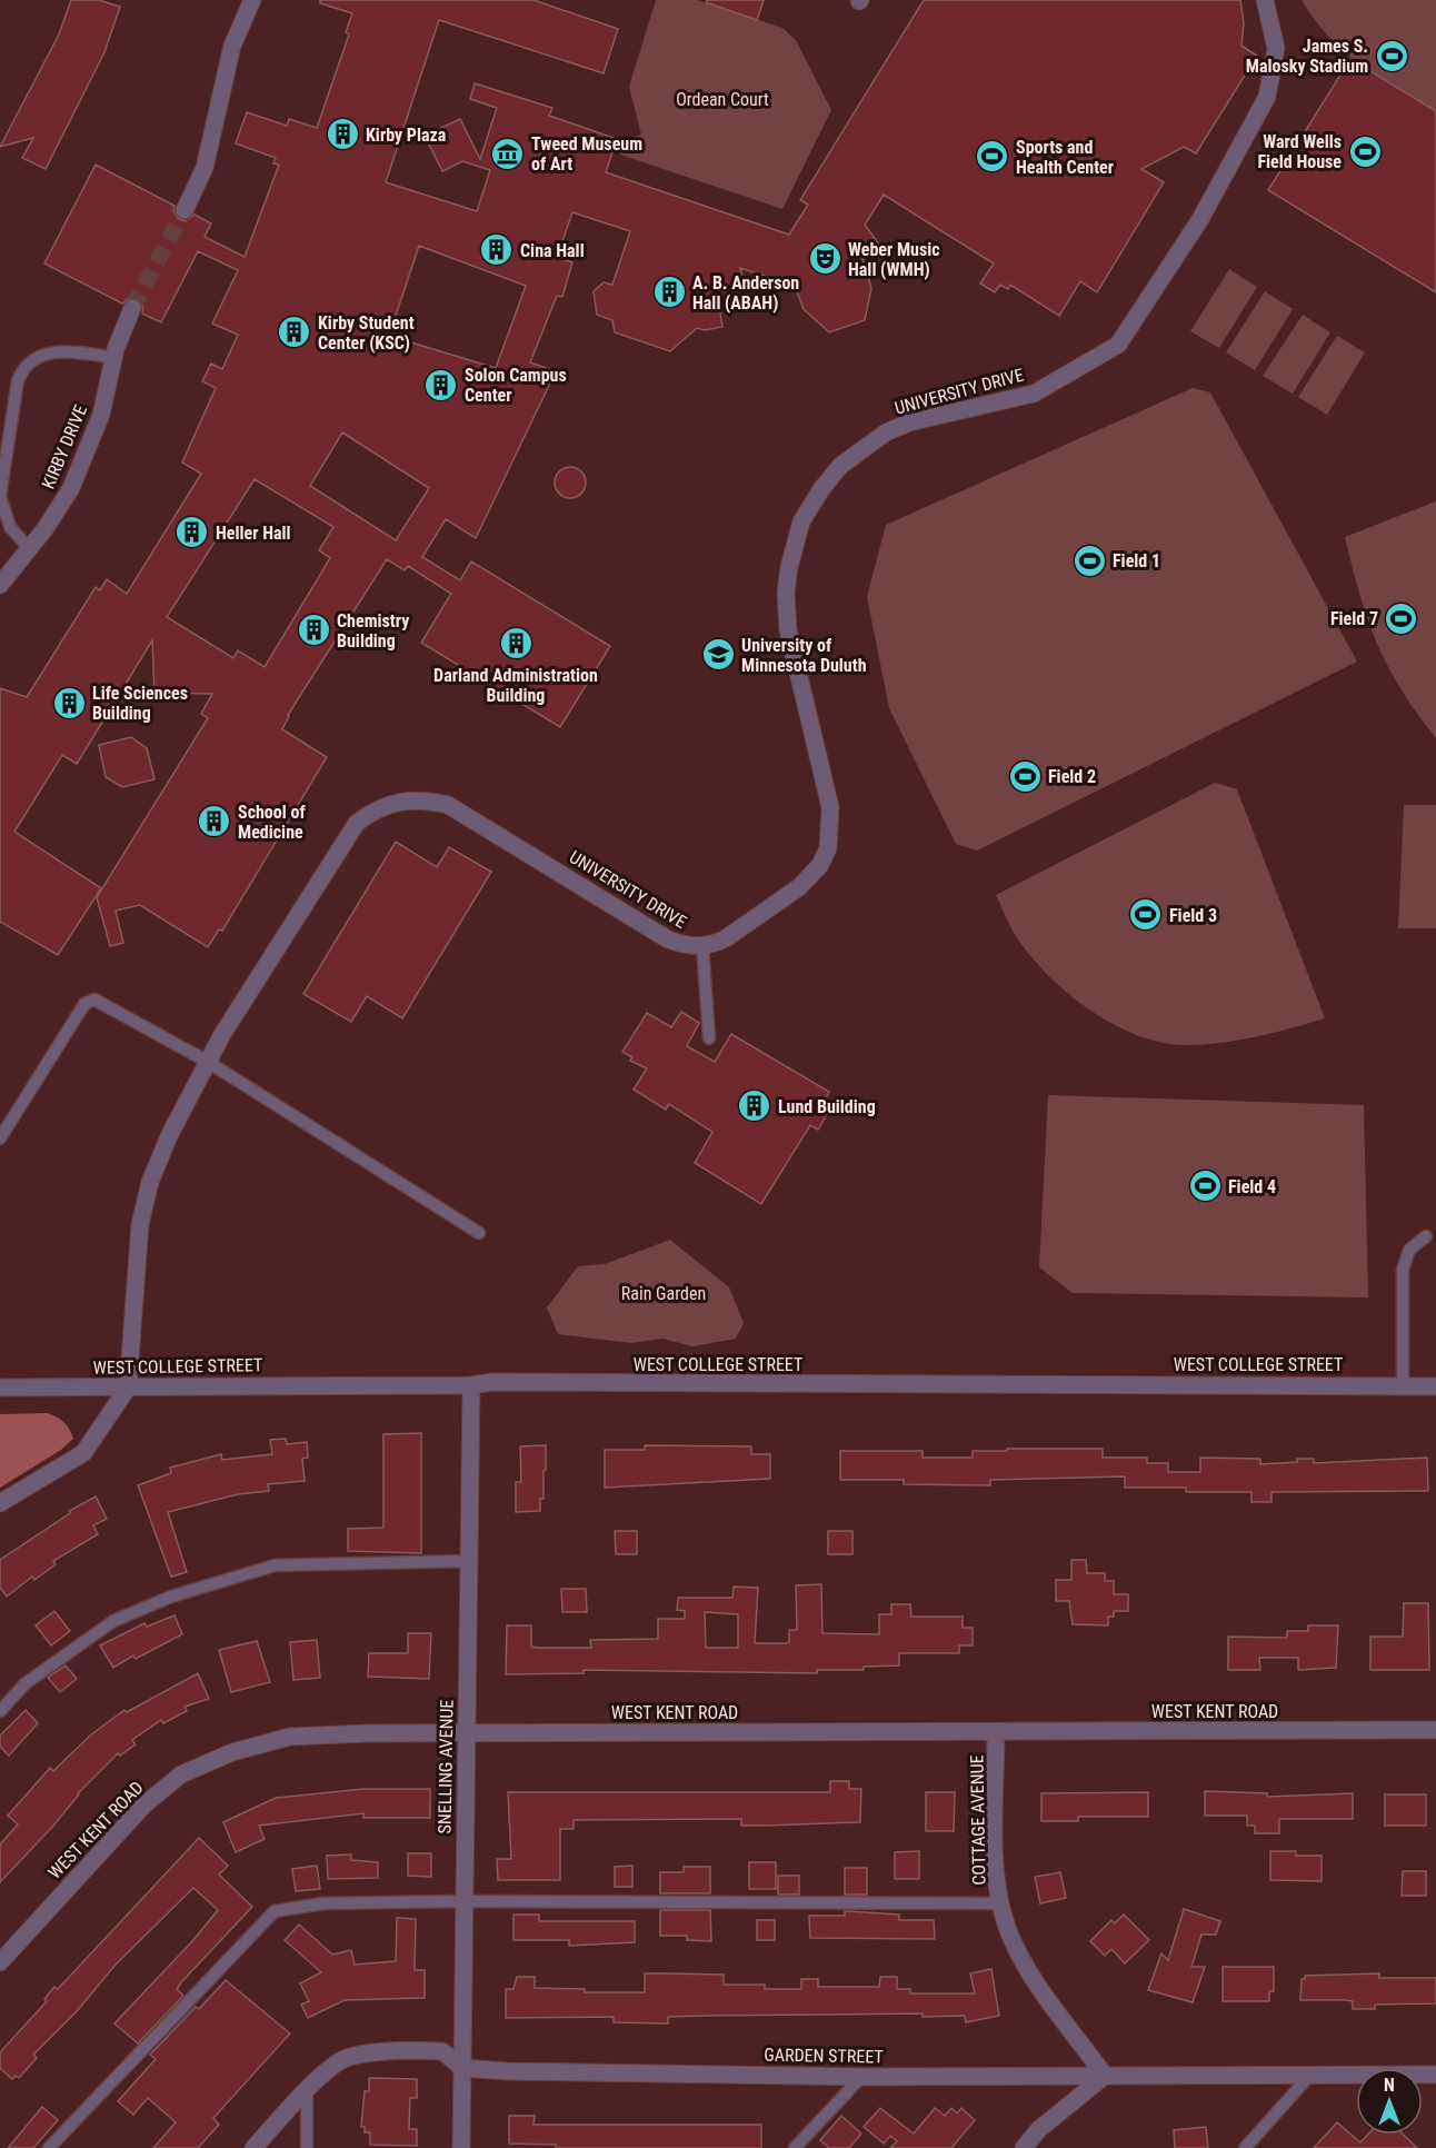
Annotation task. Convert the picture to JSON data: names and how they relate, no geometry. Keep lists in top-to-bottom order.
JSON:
{
  "streets": {
    "street": [
      "UNIVERSITY DRIVE",
      "KIRBY DRIVE",
      "WEST COLLEGE STREET",
      "WEST KENT ROAD",
      "SNELLING AVENUE",
      "COTTAGE AVENUE",
      "GARDEN STREET"
    ]
  },
  "crossings": [
    ["UNIVERSITY DRIVE", "WEST COLLEGE STREET"],
    ["WEST COLLEGE STREET", "SNELLING AVENUE"],
    ["WEST KENT ROAD", "SNELLING AVENUE"],
    ["WEST KENT ROAD", "COTTAGE AVENUE"],
    ["SNELLING AVENUE", "GARDEN STREET"],
    ["COTTAGE AVENUE", "GARDEN STREET"]
  ],
  "parks": ["Ordean Court", "Rain Garden"],
  "places": {
    "sports": [
      "James S. Malosky Stadium",
      "Ward Wells Field House",
      "Sports and Health Center",
      "Field 1",
      "Field 7",
      "Field 2",
      "Field 3",
      "Field 4"
    ],
    "building": [
      "Kirby Plaza",
      "Cina Hall",
      "A. B. Anderson Hall (ABAH)",
      "Kirby Student Center (KSC)",
      "Solon Campus Center",
      "Heller Hall",
      "Chemistry Building",
      "Darland Administration Building",
      "Life Sciences Building",
      "School of Medicine",
      "Lund Building"
    ],
    "museum": ["Tweed Museum of Art"],
    "theatre": ["Weber Music Hall (WMH)"],
    "school or university": ["University of Minnesota Duluth"]
  },
  "north": "top"
}
